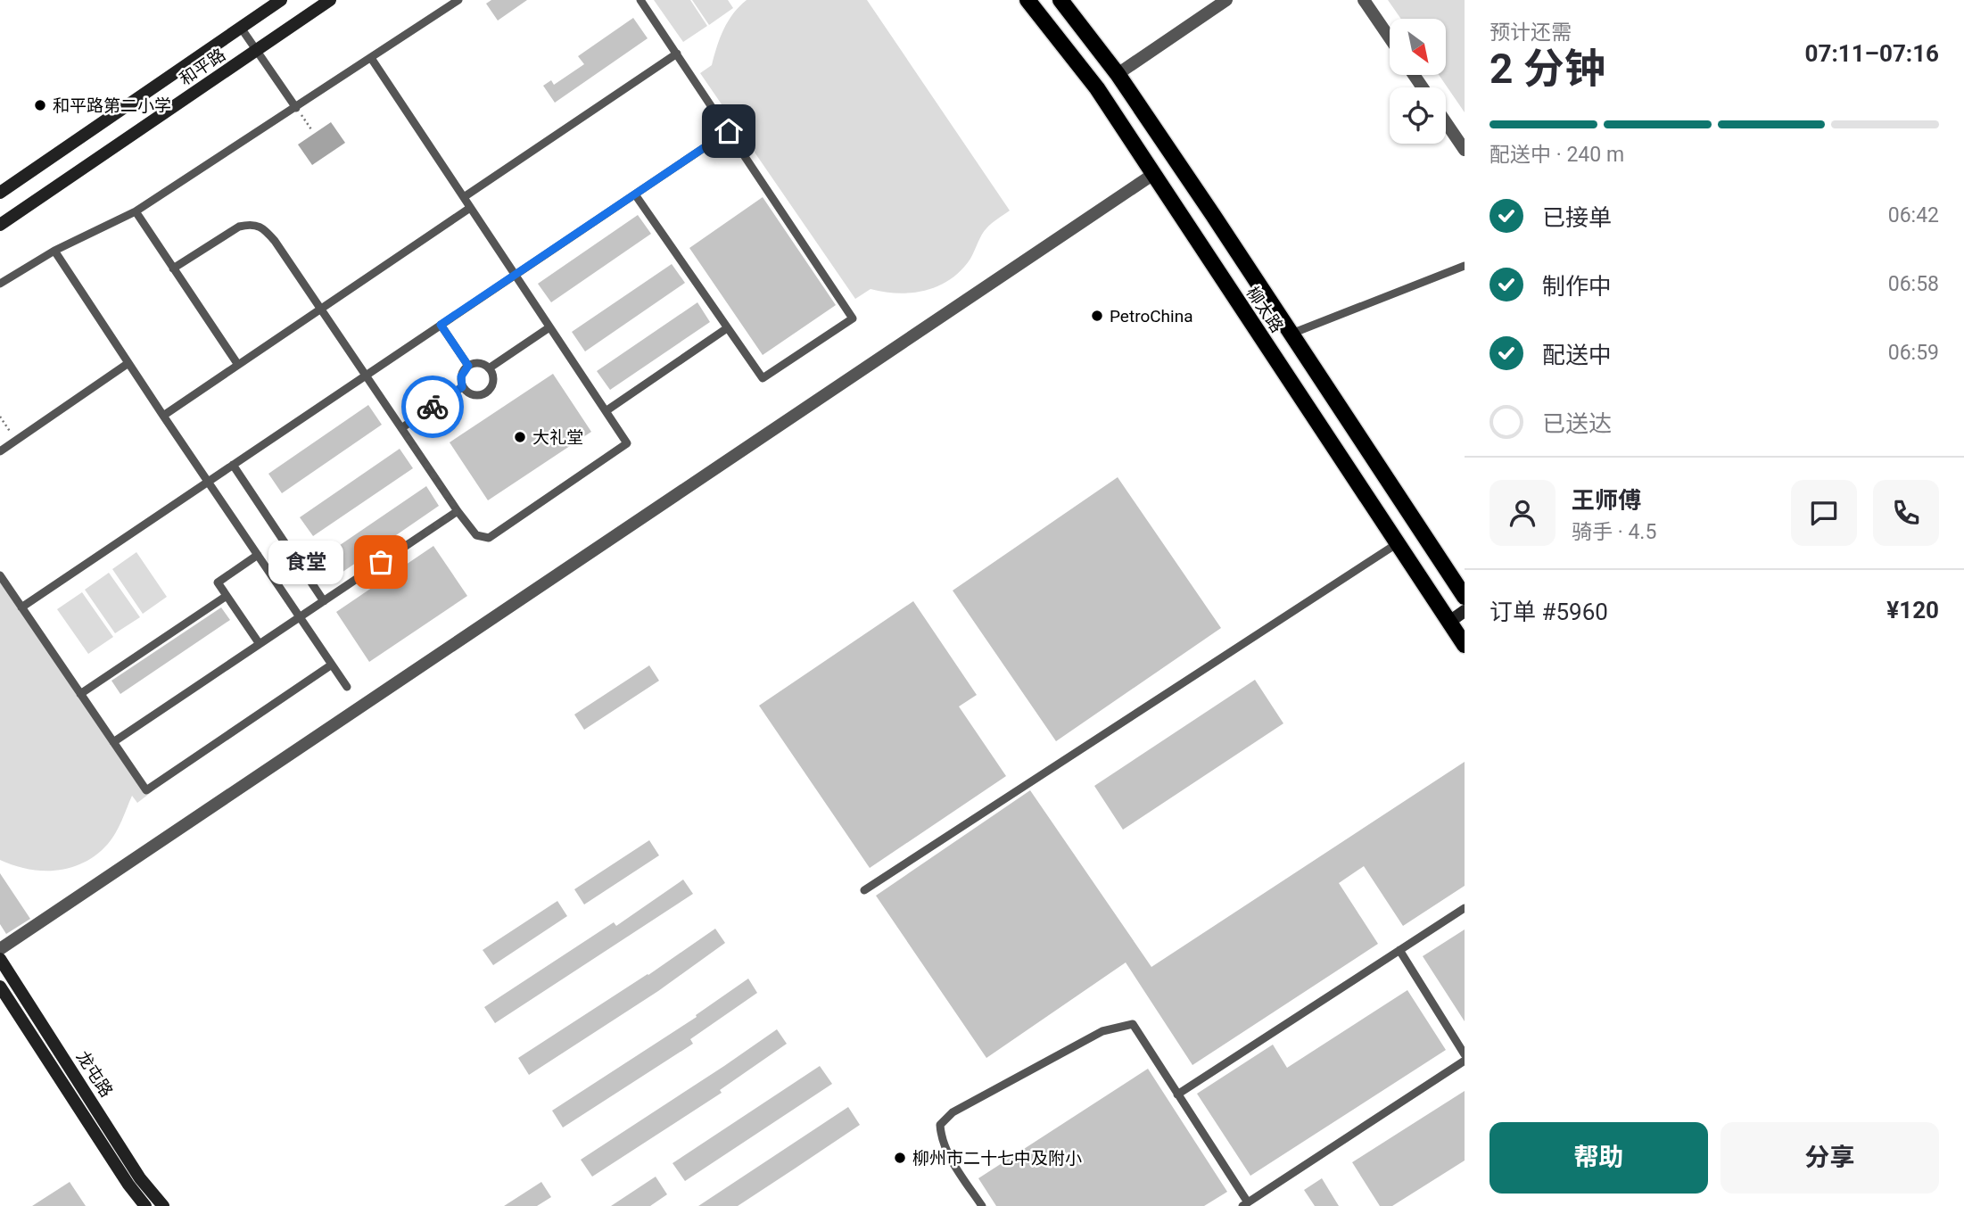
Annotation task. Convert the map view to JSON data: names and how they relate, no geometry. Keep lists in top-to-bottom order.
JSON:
{
  "streets": {
    "main road": ["和平路", "柳太路", "龙屯路"]
  },
  "places": [
    "和平路第二小学",
    "PetroChina",
    "大礼堂",
    "食堂",
    "柳州市二十七中及附小"
  ],
  "north": "bottom right",
  "page": {
    "heading": ["2 分钟", "预计还需", "07:11–07:16"],
    "panel": [
      "王师傅",
      "骑手 · 4.5",
      "订单 #5960",
      "¥120"
    ],
    "bar": "配送中 · 240 m",
    "list": [
      ["已接单", "06:42"],
      ["制作中", "06:58"],
      ["配送中", "06:59"],
      "已送达"
    ],
    "bubble": "食堂",
    "buttons": ["帮助", "分享"]
  }
}
